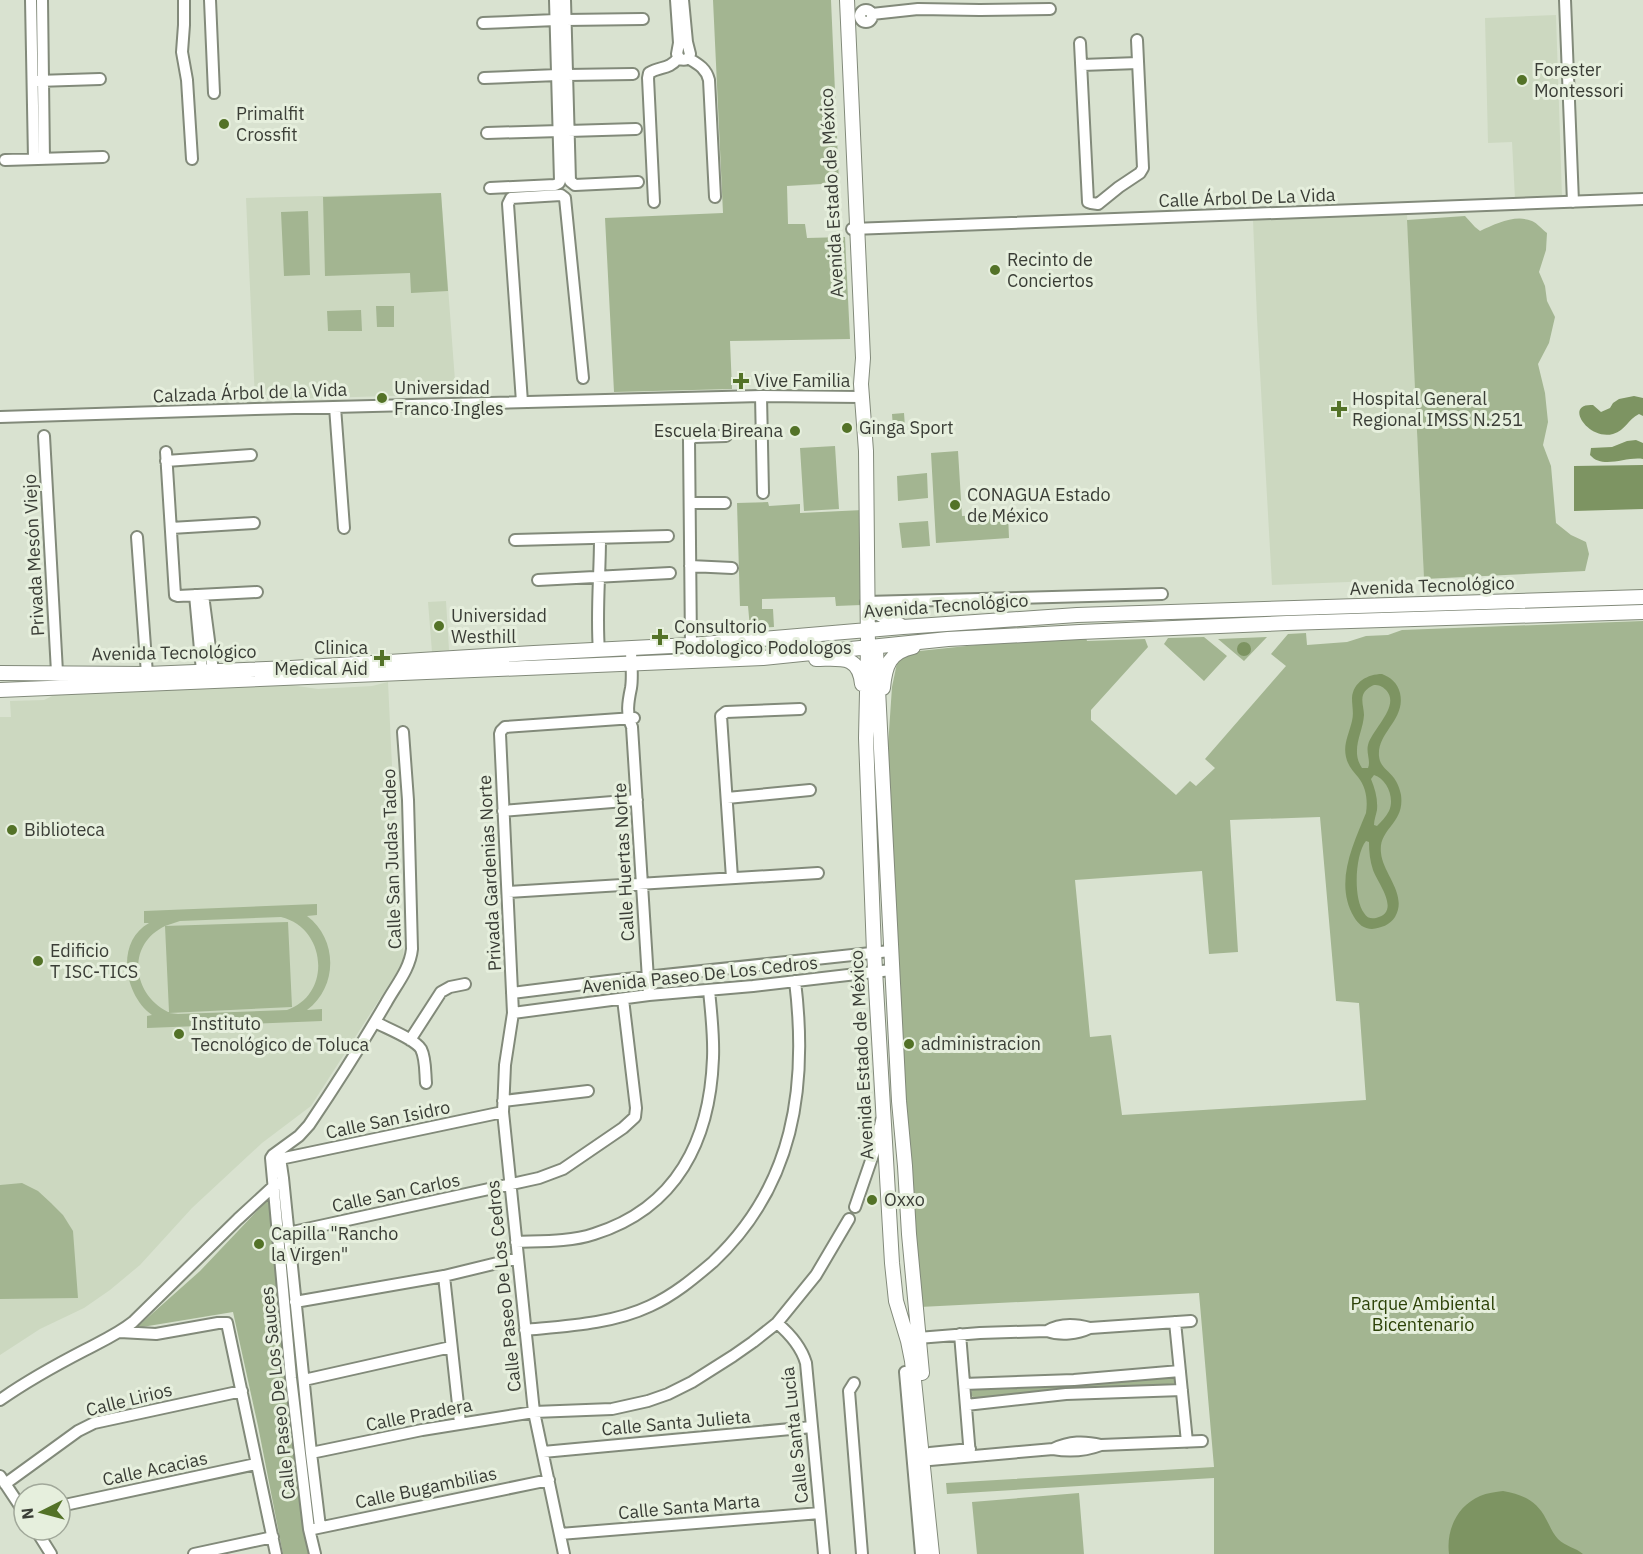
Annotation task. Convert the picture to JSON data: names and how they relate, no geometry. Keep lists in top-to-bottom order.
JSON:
{
  "streets": {
    "main road": ["Avenida Estado de México", "Avenida Tecnológico"],
    "street": [
      "Calle Árbol De La Vida",
      "Calzada Árbol de la Vida",
      "Privada Mesón Viejo",
      "Calle San Judas Tadeo",
      "Calle Huertas Norte",
      "Privada Gardenias Norte",
      "Avenida Paseo De Los Cedros",
      "Calle San Isidro",
      "Calle San Carlos",
      "Calle Paseo De Los Cedros",
      "Calle Paseo De Los Sauces",
      "Calle Lirios",
      "Calle Pradera",
      "Calle Santa Julieta",
      "Calle Santa Lucía",
      "Calle Acacias",
      "Calle Bugambilias",
      "Calle Santa Marta"
    ]
  },
  "crossings": [
    ["Avenida Estado de México", "Calle Árbol De La Vida"],
    ["Avenida Estado de México", "Calzada Árbol de la Vida"],
    ["Avenida Estado de México", "Avenida Tecnológico"],
    ["Avenida Estado de México", "Avenida Paseo De Los Cedros"],
    ["Privada Mesón Viejo", "Avenida Tecnológico"],
    ["Avenida Tecnológico", "Calle Huertas Norte"],
    ["Calle San Judas Tadeo", "Calle San Isidro"],
    ["Calle San Judas Tadeo", "Calle Paseo De Los Sauces"],
    ["Calle Huertas Norte", "Privada Gardenias Norte"],
    ["Calle Huertas Norte", "Avenida Paseo De Los Cedros"],
    ["Privada Gardenias Norte", "Avenida Paseo De Los Cedros"],
    ["Privada Gardenias Norte", "Calle Paseo De Los Cedros"],
    ["Avenida Paseo De Los Cedros", "Calle San Carlos"],
    ["Avenida Paseo De Los Cedros", "Calle Paseo De Los Cedros"],
    ["Calle San Isidro", "Calle Paseo De Los Cedros"],
    ["Calle San Isidro", "Calle Paseo De Los Sauces"],
    ["Calle San Carlos", "Calle Paseo De Los Cedros"],
    ["Calle San Carlos", "Calle Paseo De Los Sauces"],
    ["Calle Paseo De Los Cedros", "Calle Pradera"],
    ["Calle Paseo De Los Cedros", "Calle Santa Julieta"],
    ["Calle Paseo De Los Cedros", "Calle Bugambilias"],
    ["Calle Paseo De Los Cedros", "Calle Santa Marta"],
    ["Calle Paseo De Los Sauces", "Calle Pradera"],
    ["Calle Paseo De Los Sauces", "Calle Bugambilias"],
    ["Calle Pradera", "Calle Santa Lucía"],
    ["Calle Santa Julieta", "Calle Santa Lucía"],
    ["Calle Santa Lucía", "Calle Santa Marta"]
  ],
  "parks": ["Parque Ambiental Bicentenario"],
  "places": {
    "other": [
      "Forester Montessori",
      "Primalfit Crossfit",
      "Recinto de Conciertos",
      "Universidad Franco Ingles",
      "Ginga Sport",
      "Escuela Bireana",
      "CONAGUA Estado de México",
      "Universidad Westhill",
      "Biblioteca",
      "Edificio T ISC-TICS",
      "Instituto Tecnológico de Toluca",
      "administracion",
      "Oxxo",
      "Capilla \"Rancho la Virgen\""
    ],
    "health": [
      "Vive Familia",
      "Hospital General Regional IMSS N.251",
      "Consultorio Podologico Podologos",
      "Clinica Medical Aid"
    ]
  },
  "north": "left"
}
